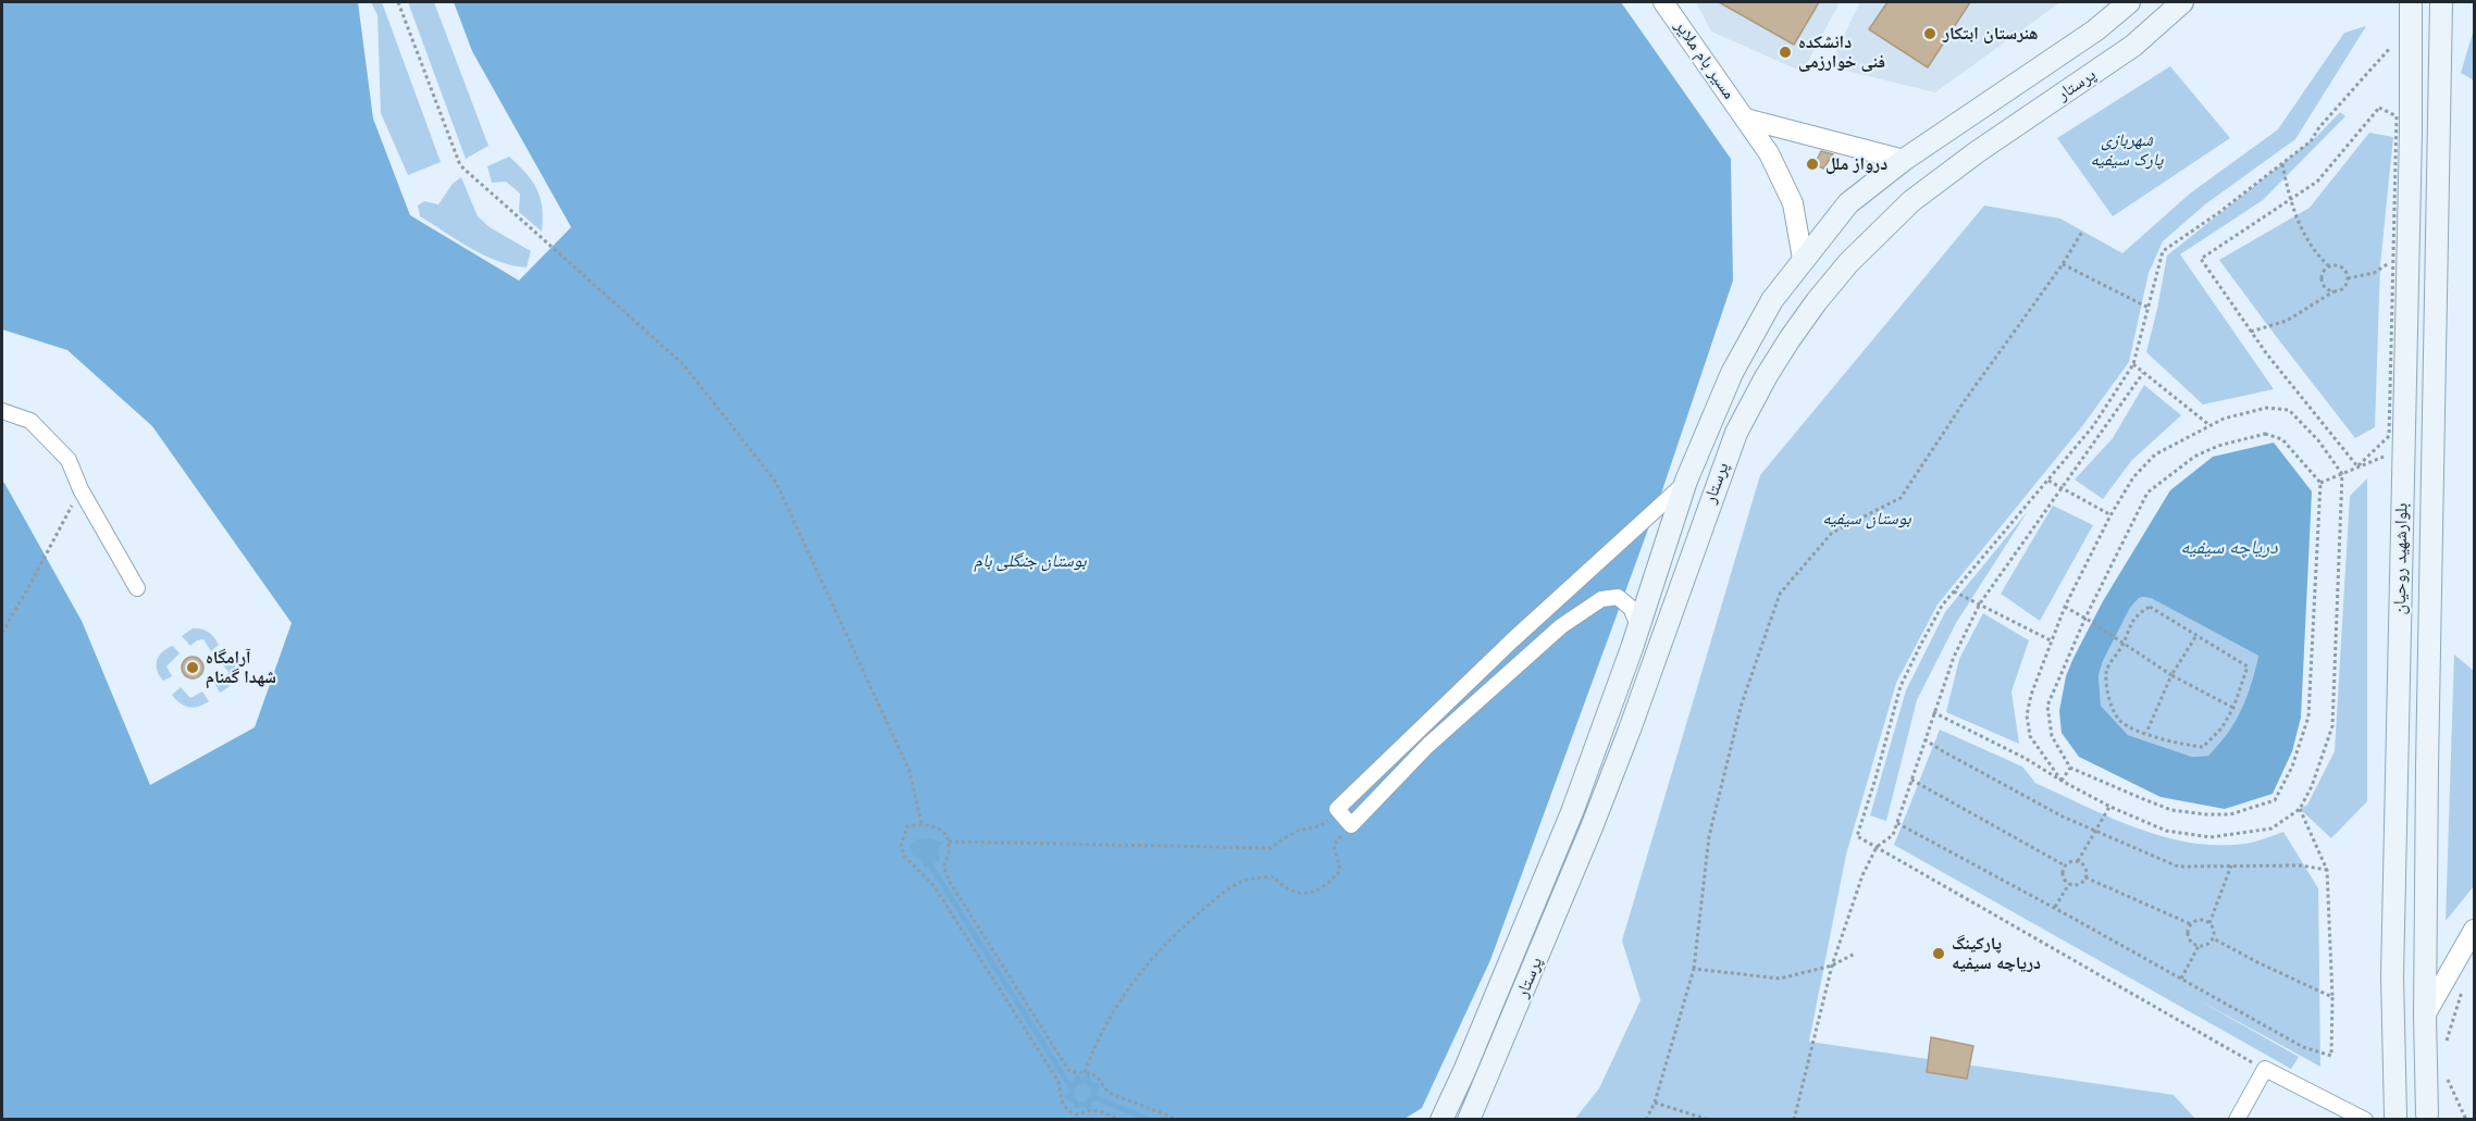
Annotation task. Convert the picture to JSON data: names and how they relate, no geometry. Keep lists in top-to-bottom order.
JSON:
{
  "streets": {
    "main road": ["پرستار", "بلوارشهید روحیان"],
    "street": ["مسیر بام ملایر"]
  },
  "crossings": [
    ["مسیر بام ملایر", "پرستار"]
  ],
  "water": ["دریاچه سیفیه"],
  "parks": ["شهربازی پارک سیفیه", "بوستان سیفیه", "بوستان جنگلی بام"],
  "places": [
    "هنرستان ابتکار",
    "دانشکده فنی خوارزمی",
    "درواز ملل",
    "آرامگاه شهدا گمنام",
    "پارکینگ دریاچه سیفیه"
  ]
}
